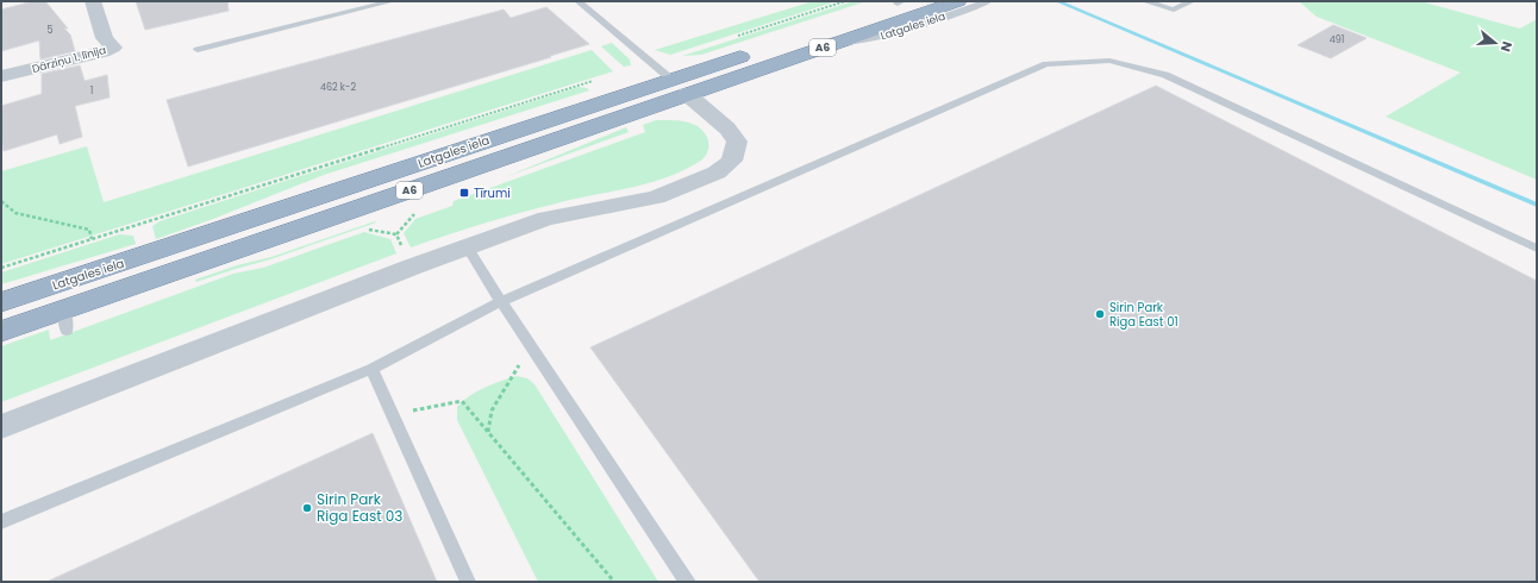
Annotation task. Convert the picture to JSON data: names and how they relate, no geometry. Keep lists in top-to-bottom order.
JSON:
{
  "streets": {
    "highway": ["Latgales iela", "A6"],
    "street": ["Dārziņu 1. līnija"]
  },
  "places": {
    "transit": ["Tīrumi"],
    "other": ["Sirin Park Riga East 01", "Sirin Park Riga East 03"]
  },
  "house_numbers": [
    "5",
    "491",
    "462 k-2",
    "1"
  ],
  "north": "right"
}
